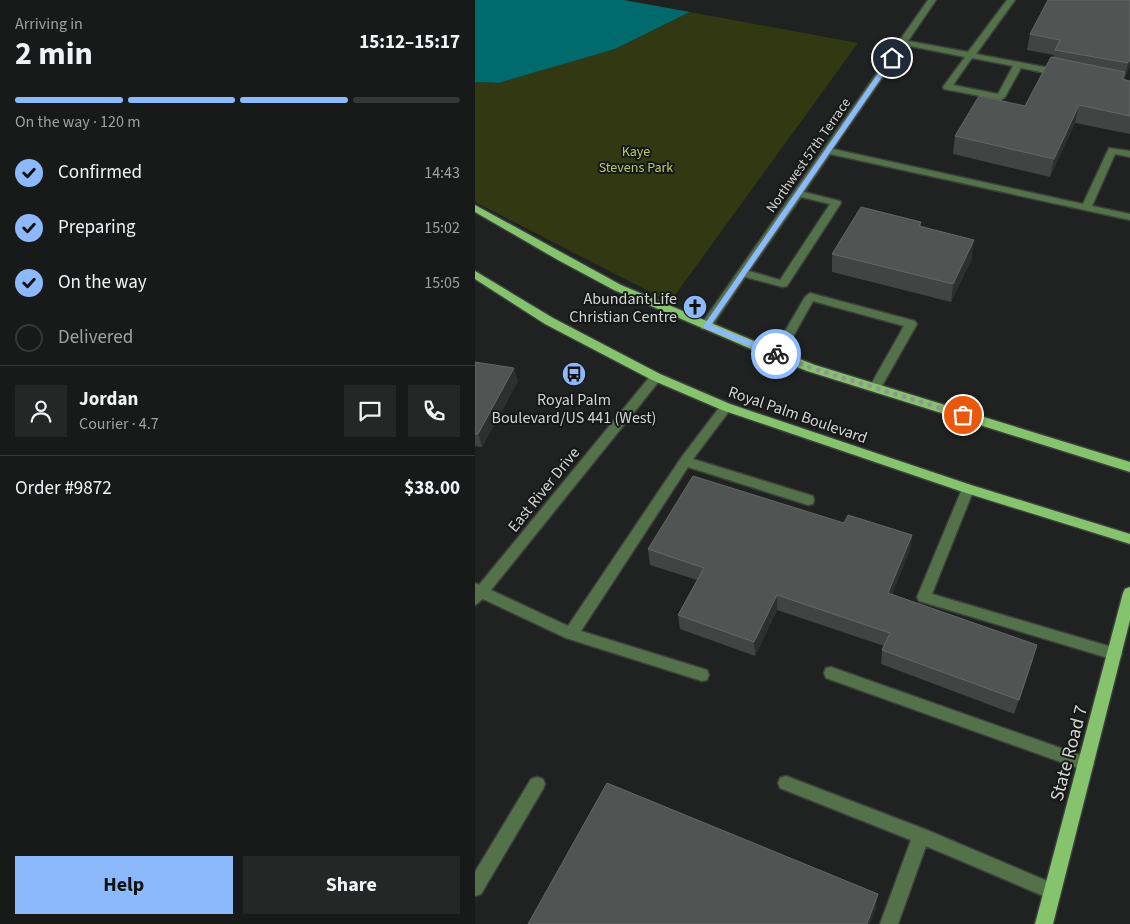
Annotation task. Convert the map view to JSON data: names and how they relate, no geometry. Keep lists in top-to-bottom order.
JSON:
{
  "streets": {
    "main road": ["Royal Palm Boulevard", "State Road 7"],
    "street": ["Northwest 57th Terrace", "East River Drive"]
  },
  "crossings": [
    ["Royal Palm Boulevard", "East River Drive"]
  ],
  "parks": ["Kaye Stevens Park"],
  "places": {
    "church": ["Abundant Life Christian Centre"],
    "bus stop": ["Royal Palm Boulevard/US 441 (West)"]
  },
  "page": {
    "heading": ["2 min", "Arriving in", "15:12–15:17"],
    "panel": [
      "Jordan",
      "Courier · 4.7",
      "Order #9872",
      "$38.00"
    ],
    "bar": "On the way · 120 m",
    "list": [
      ["Confirmed", "14:43"],
      ["Preparing", "15:02"],
      ["On the way", "15:05"],
      "Delivered"
    ],
    "buttons": ["Help", "Share"]
  }
}
